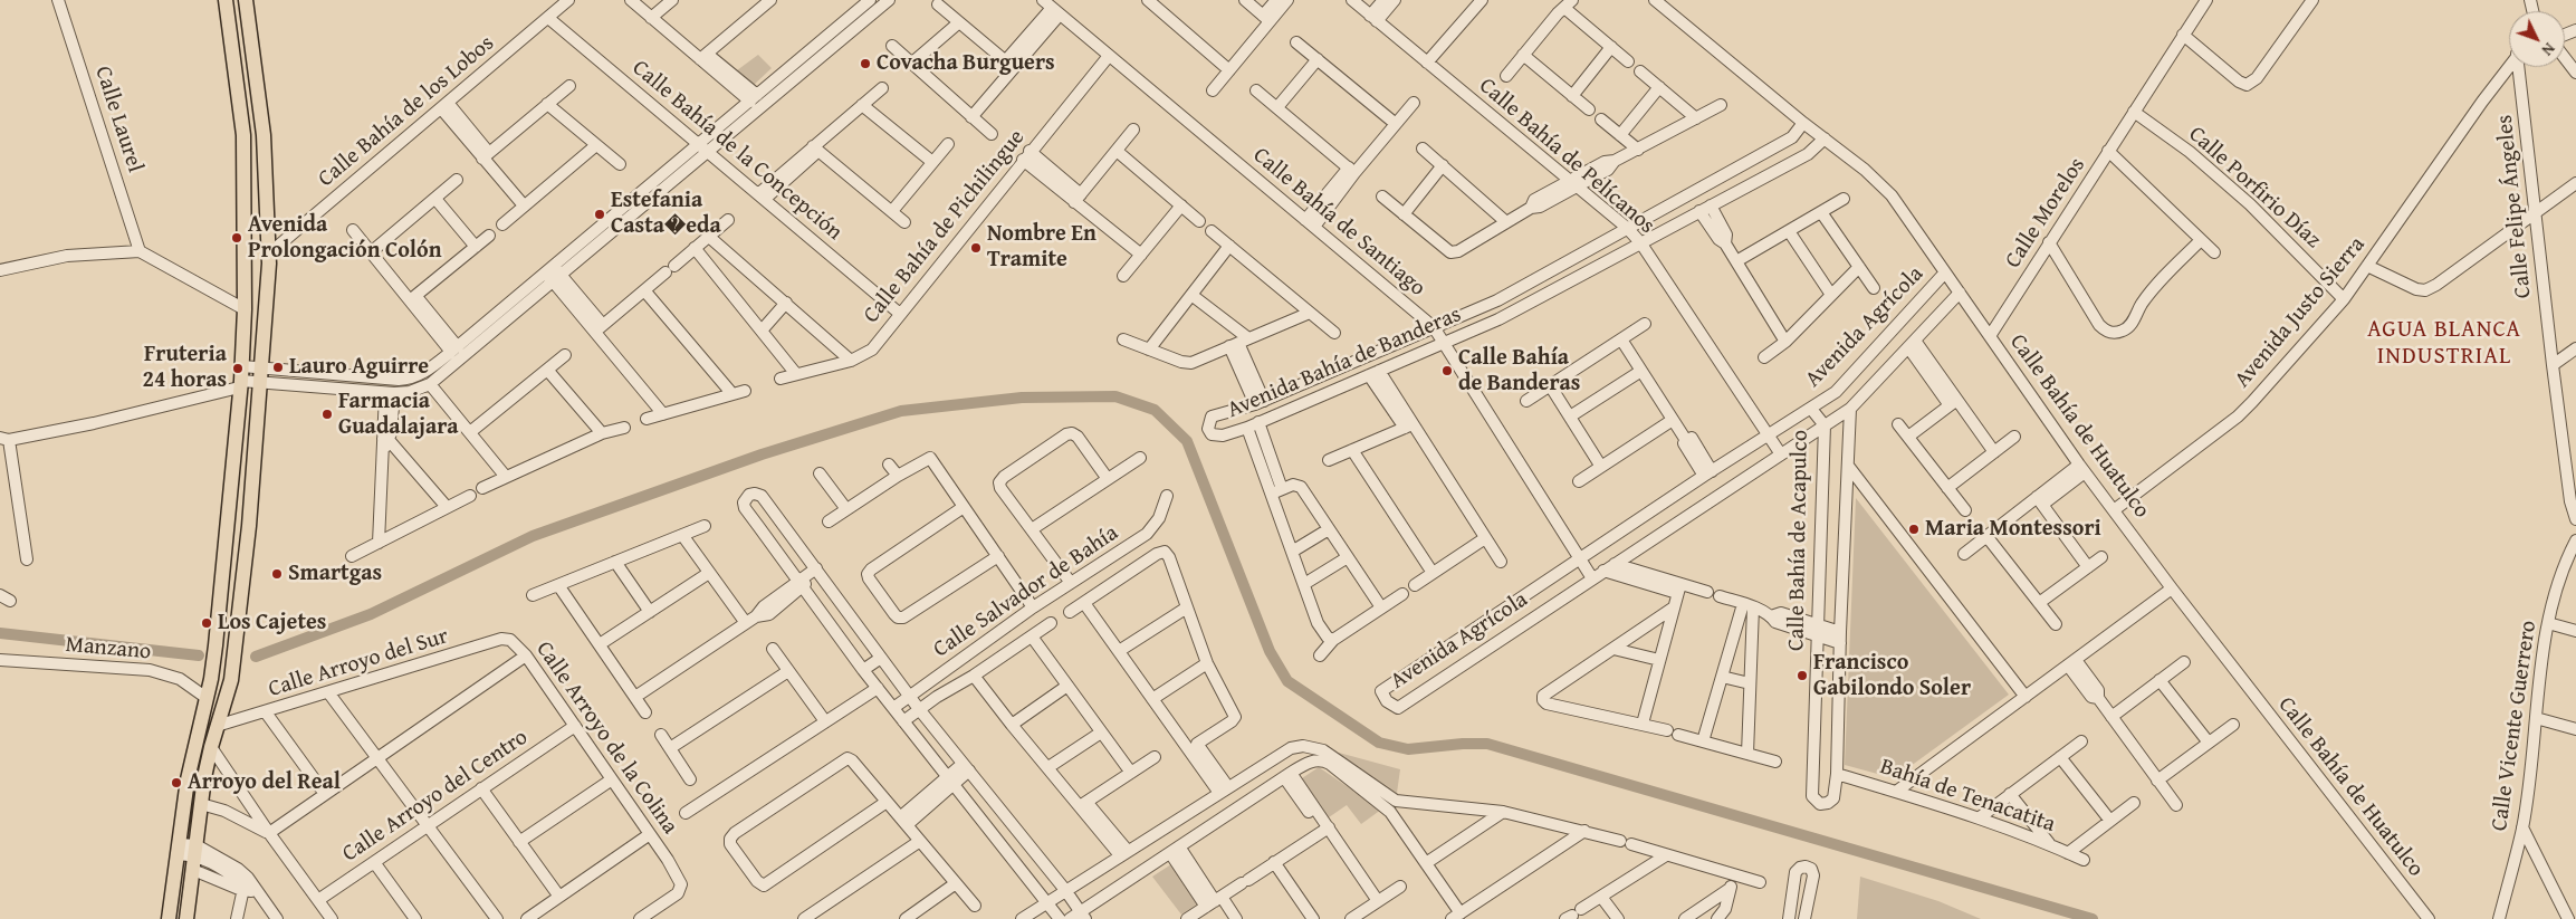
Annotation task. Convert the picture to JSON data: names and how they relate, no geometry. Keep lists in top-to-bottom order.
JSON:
{
  "streets": {
    "street": [
      "Calle Bahía de los Lobos",
      "Calle Laurel",
      "Calle Bahía de la Concepción",
      "Calle Bahía de Pelícanos",
      "Calle Porfirio Díaz",
      "Calle Felipe Ángeles",
      "Calle Morelos",
      "Calle Bahía de Santiago",
      "Calle Bahía de Pichilingue",
      "Avenida Justo Sierra",
      "Avenida Agrícola",
      "Avenida Bahía de Banderas",
      "Calle Bahía de Huatulco",
      "Calle Bahía de Acapulco",
      "Calle Salvador de Bahía",
      "Manzano",
      "Calle Arroyo del Sur",
      "Calle Vicente Guerrero",
      "Calle Arroyo de la Colina",
      "Calle Arroyo del Centro",
      "Bahía de Tenacatita"
    ]
  },
  "crossings": [
    ["Calle Bahía de los Lobos", "Calle Bahía de la Concepción"],
    ["Calle Bahía de la Concepción", "Calle Bahía de Pichilingue"],
    ["Calle Bahía de Pelícanos", "Avenida Agrícola"],
    ["Calle Bahía de Pelícanos", "Avenida Bahía de Banderas"],
    ["Calle Porfirio Díaz", "Calle Morelos"],
    ["Calle Porfirio Díaz", "Avenida Justo Sierra"],
    ["Calle Morelos", "Calle Bahía de Huatulco"],
    ["Calle Bahía de Santiago", "Calle Bahía de Pichilingue"],
    ["Calle Bahía de Santiago", "Avenida Agrícola"],
    ["Calle Bahía de Santiago", "Avenida Bahía de Banderas"],
    ["Avenida Justo Sierra", "Calle Bahía de Huatulco"],
    ["Avenida Agrícola", "Calle Bahía de Huatulco"],
    ["Avenida Agrícola", "Calle Bahía de Acapulco"],
    ["Avenida Bahía de Banderas", "Calle Bahía de Huatulco"],
    ["Calle Bahía de Acapulco", "Bahía de Tenacatita"],
    ["Calle Arroyo del Sur", "Calle Arroyo de la Colina"],
    ["Calle Arroyo de la Colina", "Calle Arroyo del Centro"]
  ],
  "districts": ["AGUA BLANCA INDUSTRIAL"],
  "places": [
    "Covacha Burguers",
    "Estefania Casta�eda",
    "Avenida Prolongación Colón",
    "Nombre En Tramite",
    "Lauro Aguirre",
    "Fruteria 24 horas",
    "Calle Bahía de Banderas",
    "Farmacia Guadalajara",
    "Maria Montessori",
    "Smartgas",
    "Los Cajetes",
    "Francisco Gabilondo Soler",
    "Arroyo del Real"
  ],
  "north": "bottom right"
}
